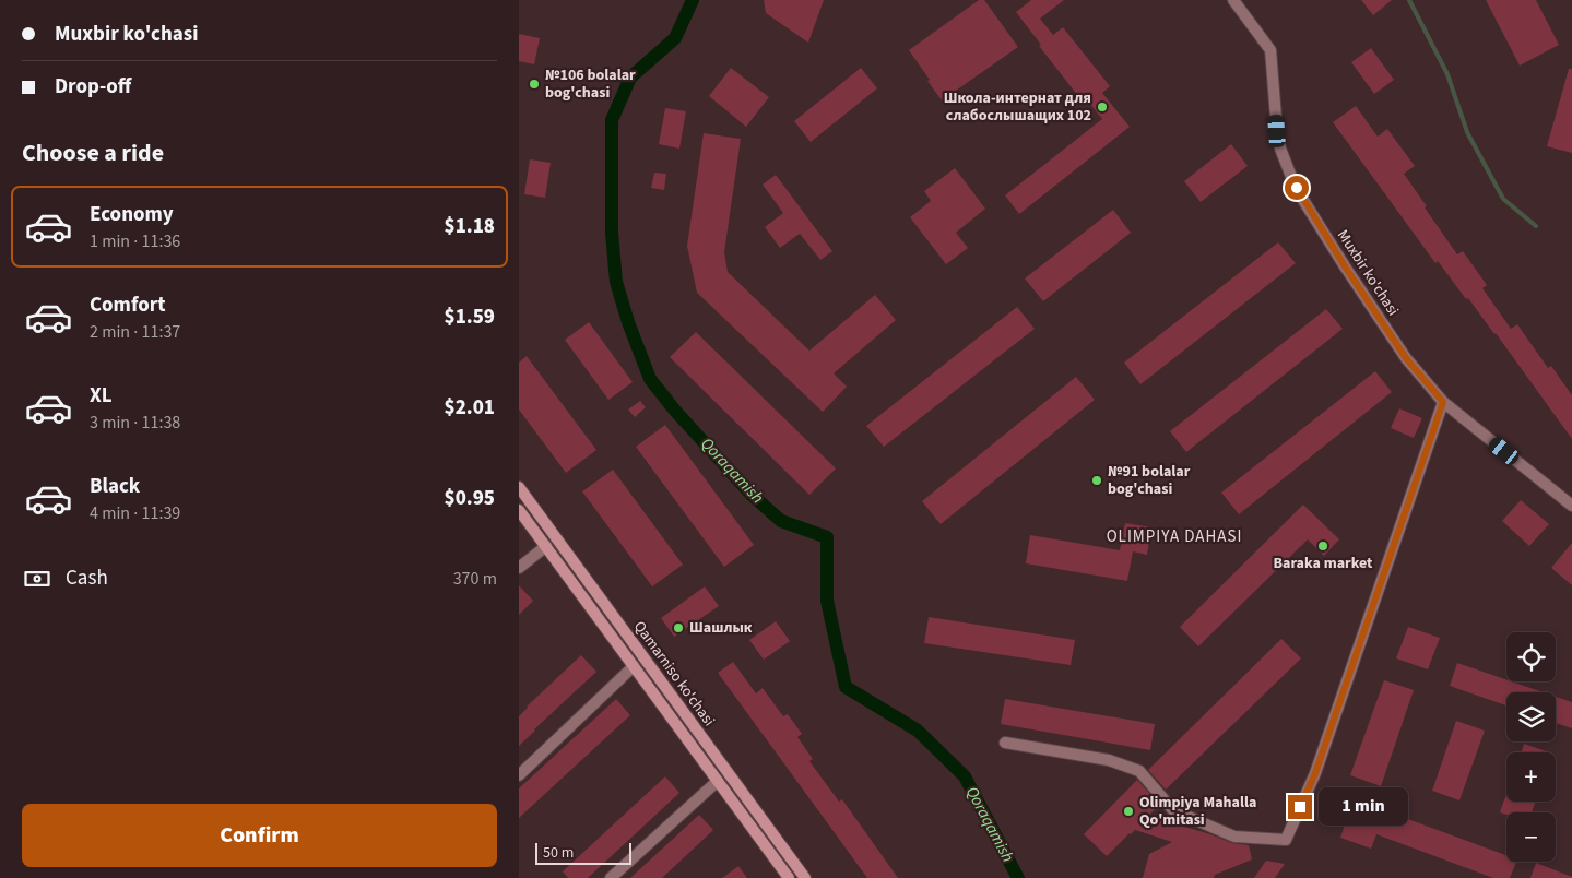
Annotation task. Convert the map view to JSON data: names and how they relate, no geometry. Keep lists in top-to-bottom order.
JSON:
{
  "streets": {
    "main road": ["Qamarniso ko'chasi"],
    "street": ["Muxbir ko'chasi"]
  },
  "districts": ["OLIMPIYA DAHASI"],
  "water": ["Qoraqamish"],
  "places": [
    "№106 bolalar bog'chasi",
    "Школа-интернат для слабослышащих 102",
    "№91 bolalar bog'chasi",
    "Baraka market",
    "Шашлык",
    "Olimpiya Mahalla Qo'mitasi"
  ],
  "scale_bar": "50 m",
  "page": {
    "banner": ["Muxbir ko'chasi", "Drop-off"],
    "heading": "Choose a ride",
    "list": [
      {
        "name": "Economy",
        "note": "1 min · 11:36",
        "value": "$1.18"
      },
      {
        "name": "Comfort",
        "note": "2 min · 11:37",
        "value": "$1.59"
      },
      {
        "name": "XL",
        "note": "3 min · 11:38",
        "value": "$2.01"
      },
      {
        "name": "Black",
        "note": "4 min · 11:39",
        "value": "$0.95"
      }
    ],
    "pay": ["Cash", "370 m"],
    "map_buttons": ["+", "−"],
    "bubble": "1 min",
    "buttons": "Confirm",
    "scale": "50 m"
  }
}
